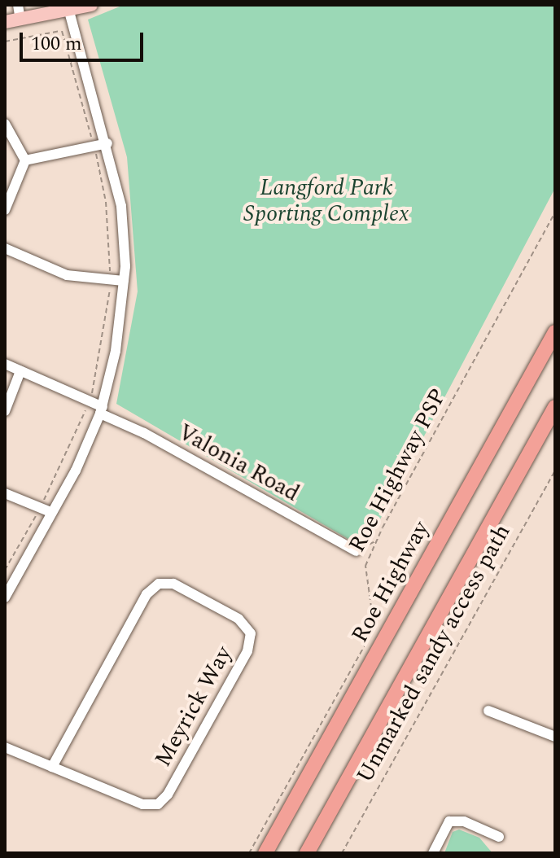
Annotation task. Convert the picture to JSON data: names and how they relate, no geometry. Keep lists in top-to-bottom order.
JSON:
{
  "streets": {
    "highway": ["Roe Highway"],
    "street": ["Valonia Road", "Meyrick Way"],
    "path": ["Roe Highway PSP", "Unmarked sandy access path"]
  },
  "parks": ["Langford Park Sporting Complex"],
  "scale_bar": "100 m"
}
